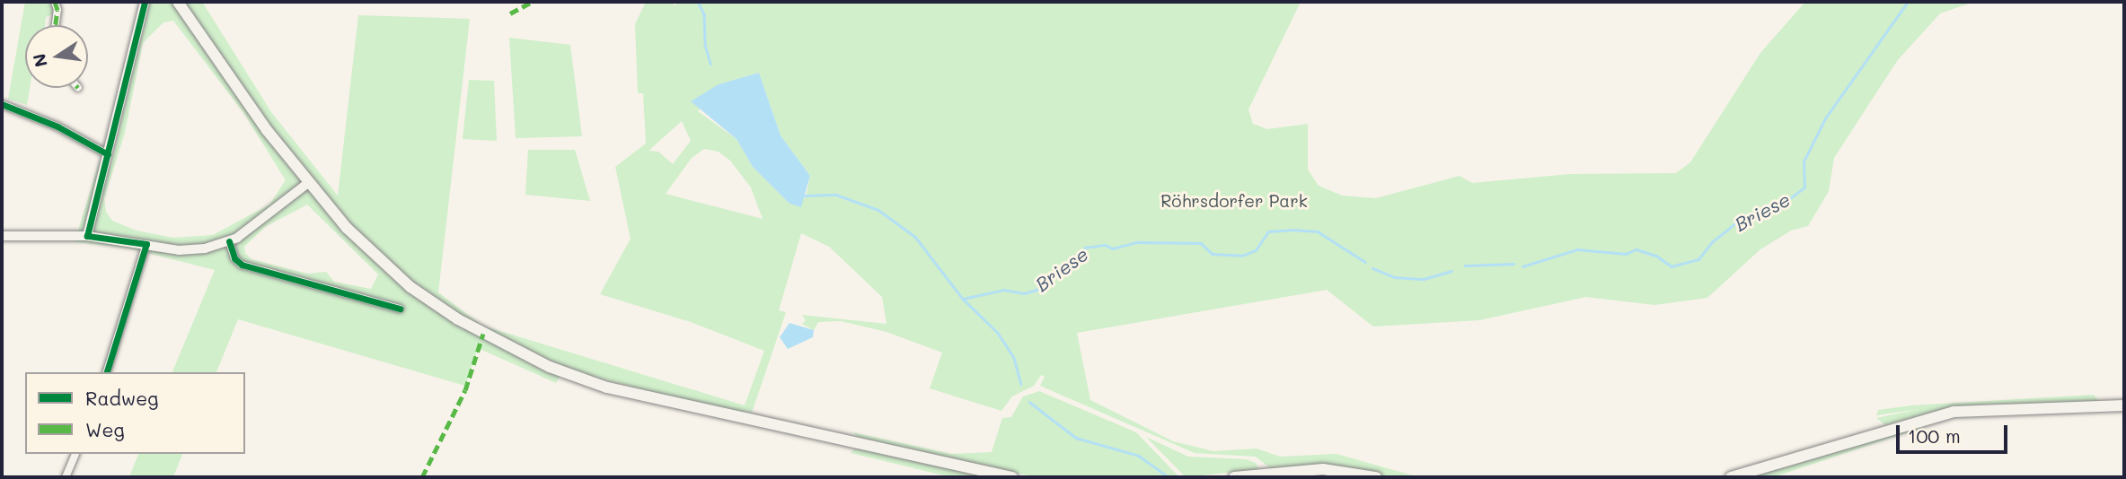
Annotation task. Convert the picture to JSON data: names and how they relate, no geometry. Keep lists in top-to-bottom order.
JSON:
{
  "water": ["Briese"],
  "parks": ["Röhrsdorfer Park"],
  "legend": ["Radweg", "Weg"],
  "scale_bar": "100 m",
  "north": "left"
}
